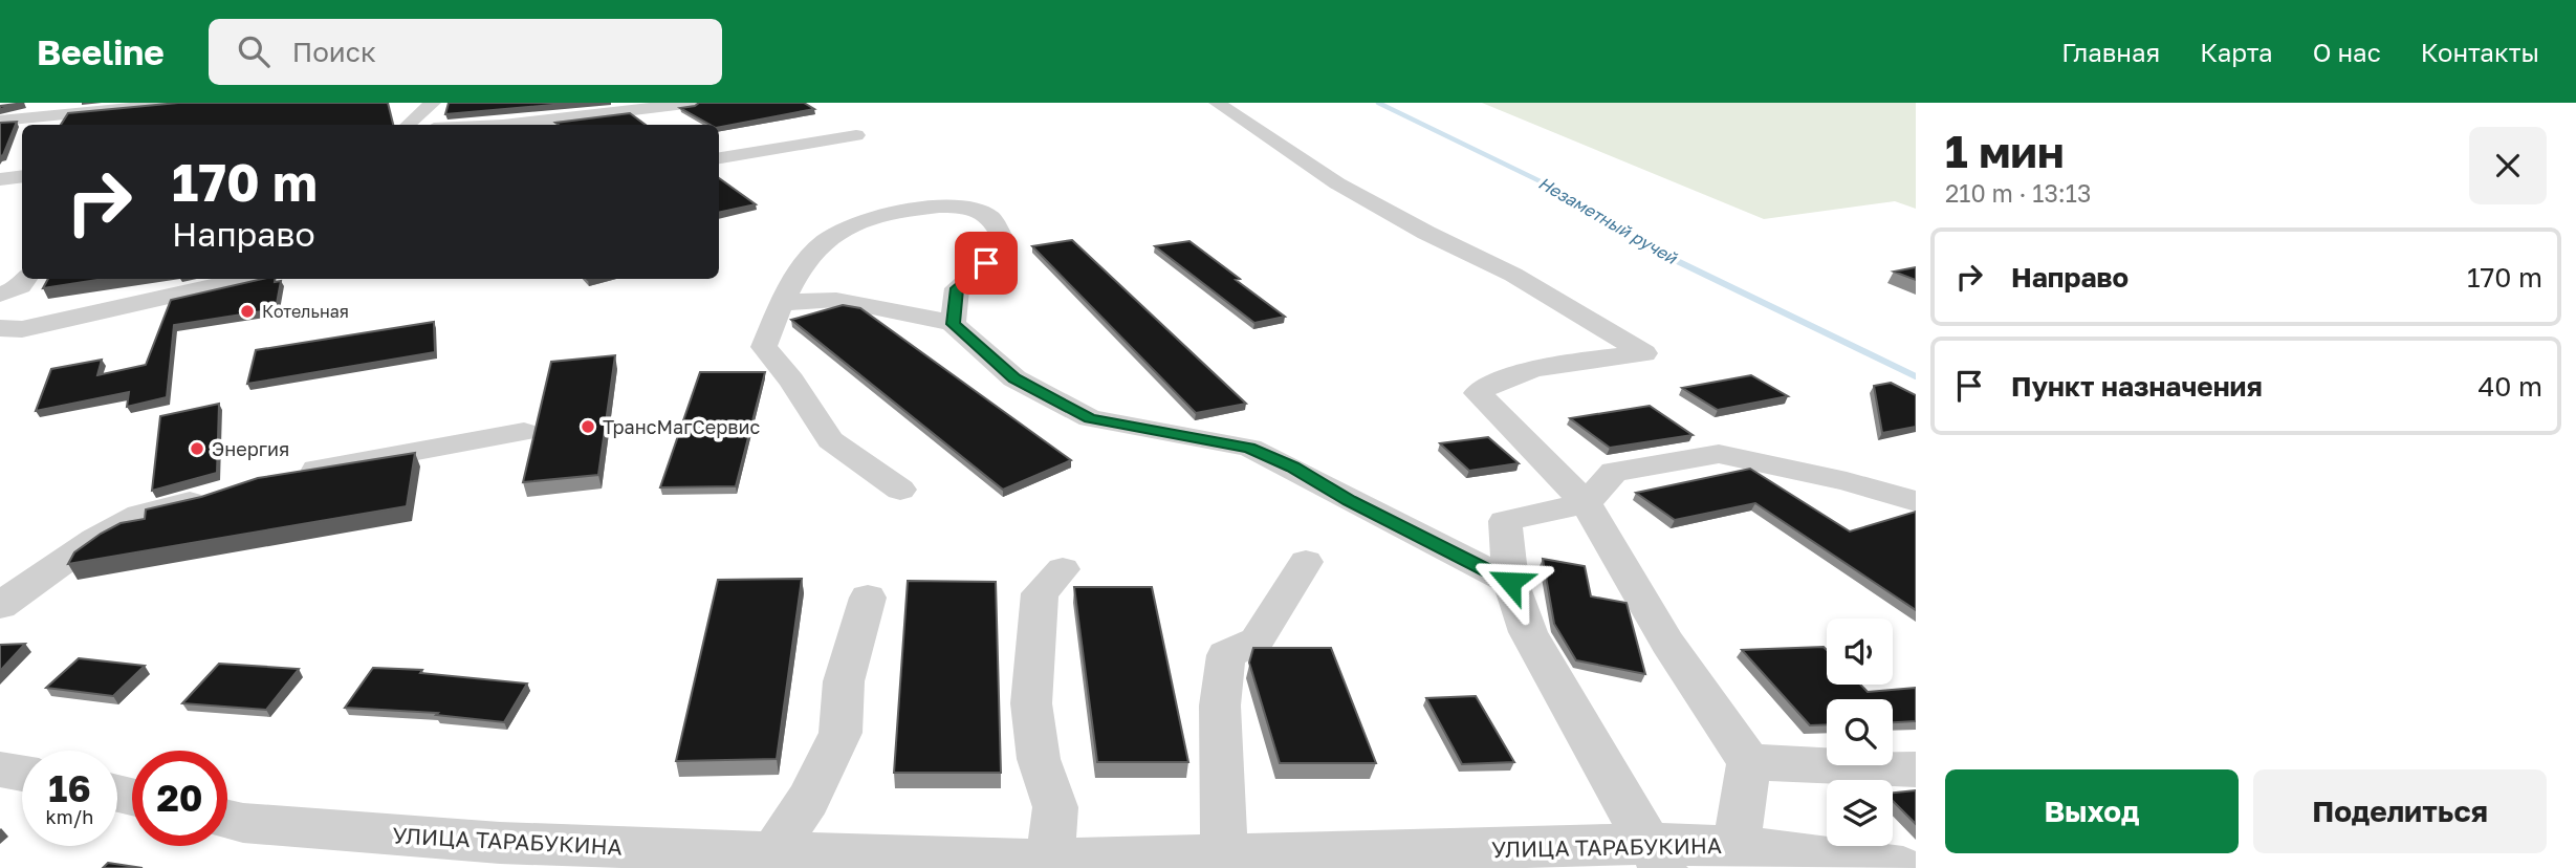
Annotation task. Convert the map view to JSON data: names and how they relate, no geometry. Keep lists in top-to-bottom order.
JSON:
{
  "streets": {
    "street": ["УЛИЦА ТАРАБУКИНА"]
  },
  "water": ["Незаметный ручей"],
  "places": ["Котельная", "ТрансМагСервис", "Энергия"],
  "page": {
    "header": "Beeline",
    "search": "Поиск",
    "nav": [
      "Главная",
      "Карта",
      "О нас",
      "Контакты"
    ],
    "heading": ["1 мин", "210 m · 13:13"],
    "turn": ["170 m", "Направо"],
    "list": [
      {
        "name": "Направо",
        "value": "170 m"
      },
      {
        "name": "Пункт назначения",
        "value": "40 m"
      }
    ],
    "speed": "16 km/h",
    "limit": "20",
    "buttons": ["Выход", "Поделиться"]
  }
}
